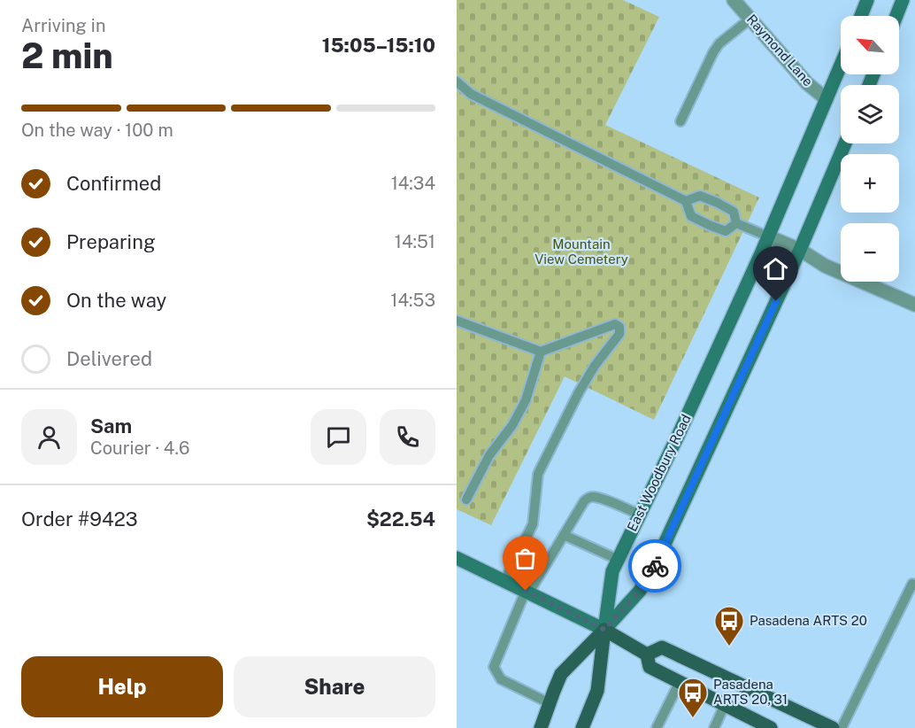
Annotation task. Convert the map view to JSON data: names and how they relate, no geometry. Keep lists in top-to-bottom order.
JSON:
{
  "streets": {
    "main road": ["East Woodbury Road"],
    "street": ["Raymond Lane"]
  },
  "crossings": [
    ["Raymond Lane", "East Woodbury Road"]
  ],
  "parks": ["Mountain View Cemetery"],
  "places": {
    "bus stop": ["Pasadena ARTS 20", "Pasadena ARTS 20, 31"]
  },
  "north": "top left",
  "page": {
    "heading": ["2 min", "Arriving in", "15:05–15:10"],
    "panel": [
      "Sam",
      "Courier · 4.6",
      "Order #9423",
      "$22.54"
    ],
    "map_buttons": ["+", "−"],
    "bar": "On the way · 100 m",
    "list": [
      ["Confirmed", "14:34"],
      ["Preparing", "14:51"],
      ["On the way", "14:53"],
      "Delivered"
    ],
    "buttons": ["Help", "Share"]
  }
}
